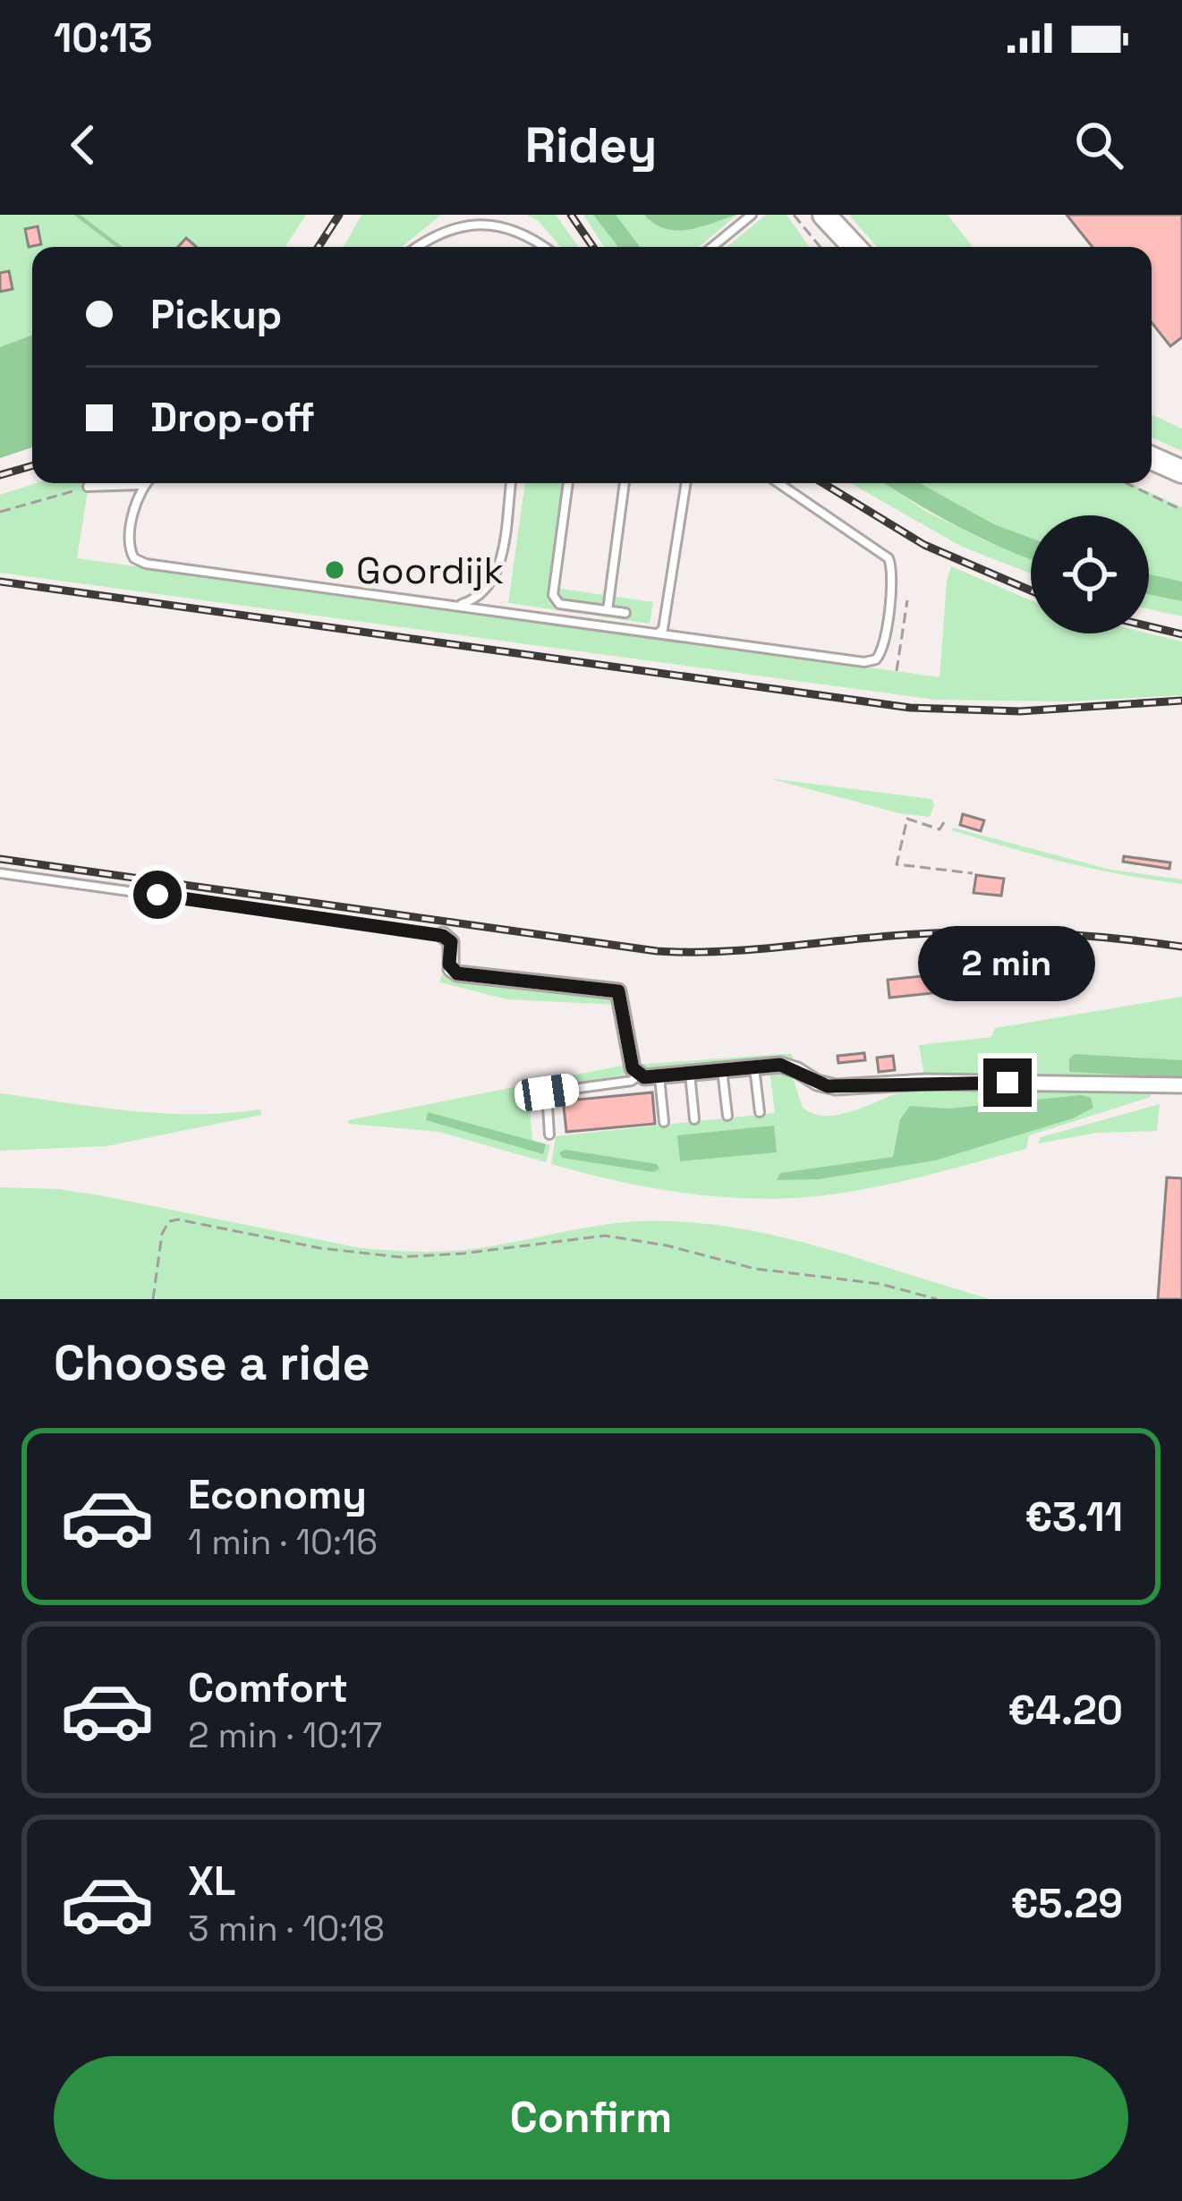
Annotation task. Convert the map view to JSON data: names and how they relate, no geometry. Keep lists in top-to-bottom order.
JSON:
{
  "places": ["Goordijk"],
  "page": {
    "status": "10:13",
    "header": "Ridey",
    "banner": ["Pickup", "Drop-off"],
    "bubble": "2 min",
    "heading": "Choose a ride",
    "list": [
      {
        "name": "Economy",
        "note": "1 min · 10:16",
        "value": "€3.11"
      },
      {
        "name": "Comfort",
        "note": "2 min · 10:17",
        "value": "€4.20"
      },
      {
        "name": "XL",
        "note": "3 min · 10:18",
        "value": "€5.29"
      }
    ],
    "buttons": "Confirm"
  }
}
